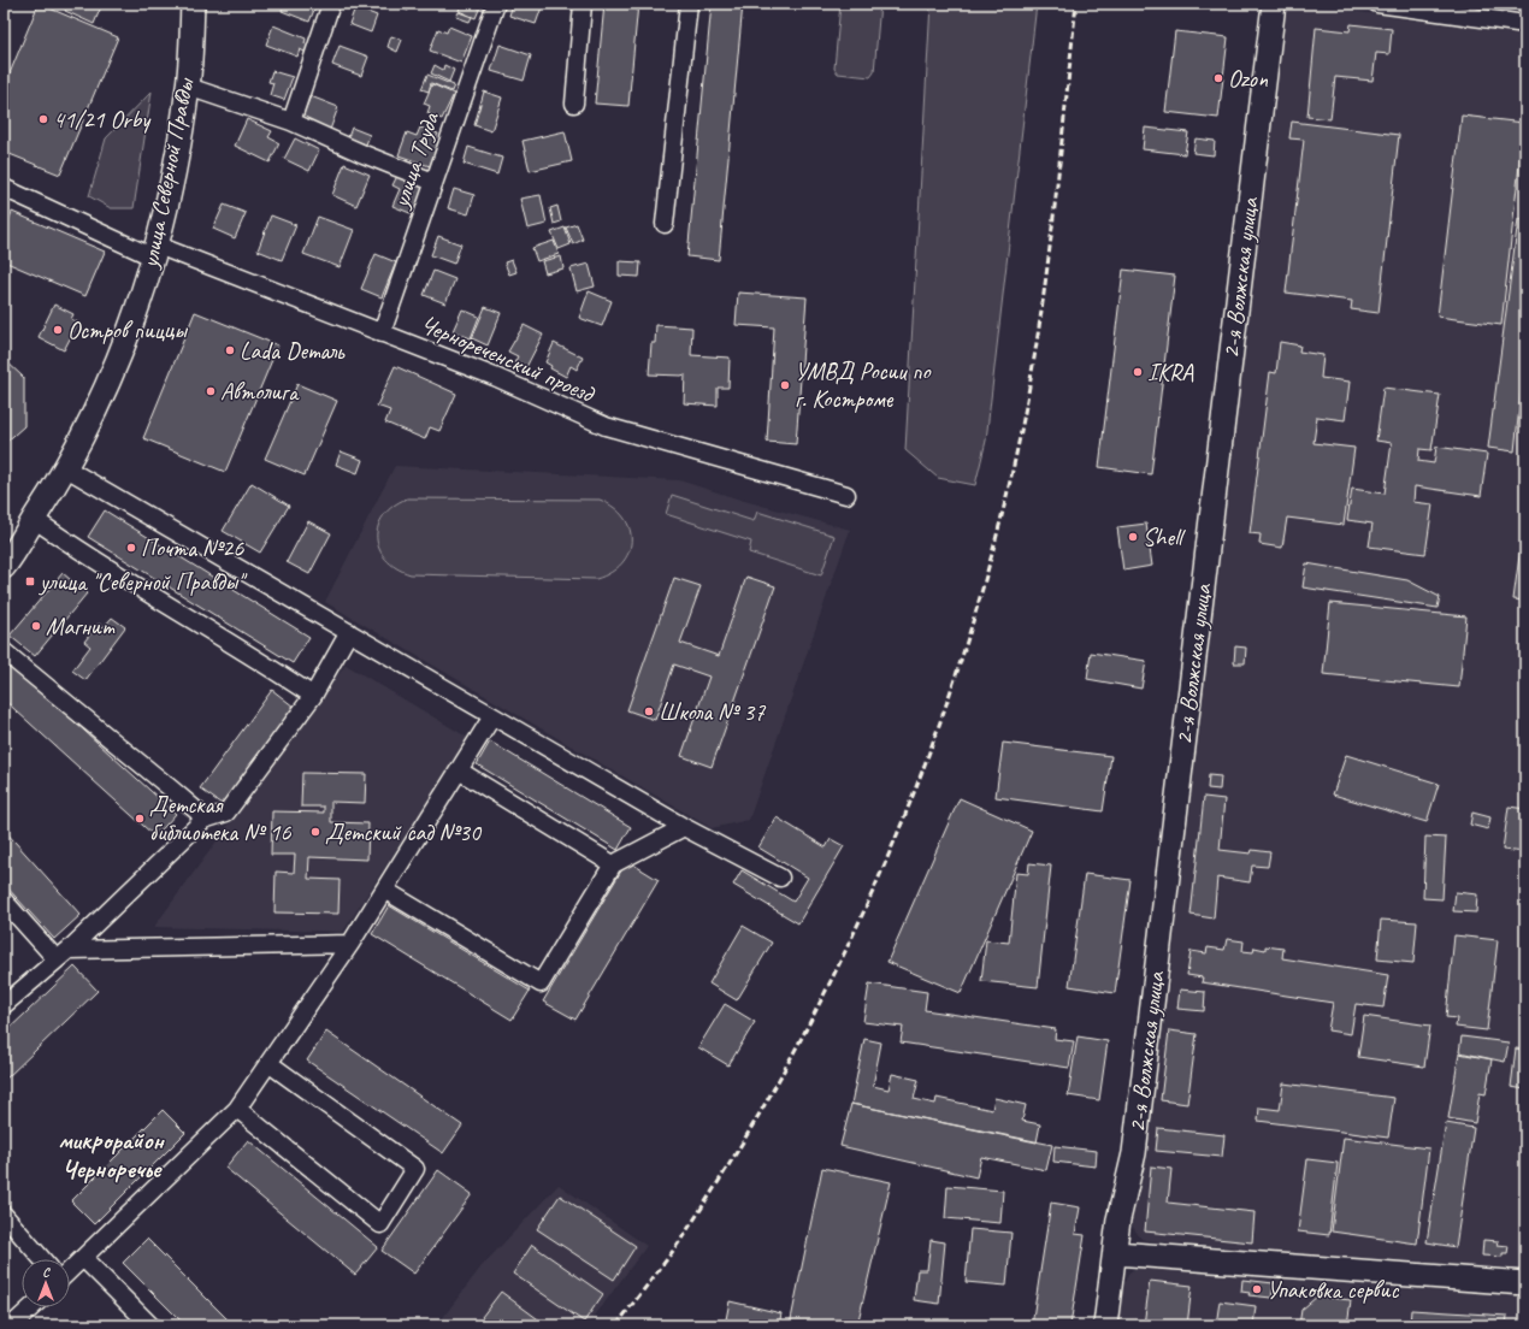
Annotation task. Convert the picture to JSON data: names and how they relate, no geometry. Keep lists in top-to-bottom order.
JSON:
{
  "streets": {
    "street": [
      "улица Труда",
      "улица Северной Правды",
      "2-я Волжская улица",
      "Чернореченский проезд"
    ]
  },
  "crossings": [
    ["улица Труда", "Чернореченский проезд"],
    ["улица Северной Правды", "Чернореченский проезд"]
  ],
  "districts": ["микрорайон Черноречье"],
  "places": {
    "other": [
      "Ozon",
      "41/21 Orby",
      "Остров пиццы",
      "Lada Dеталь",
      "IKRA",
      "УМВД Росии по г. Костроме",
      "Автолига",
      "Shell",
      "Почта №26",
      "Магнит",
      "Школа № 37",
      "Детская библиотека № 16",
      "Детский сад №30",
      "Упаковка сервис"
    ],
    "transit": ["улица \"Северной Правды\""]
  },
  "north": "top"
}
